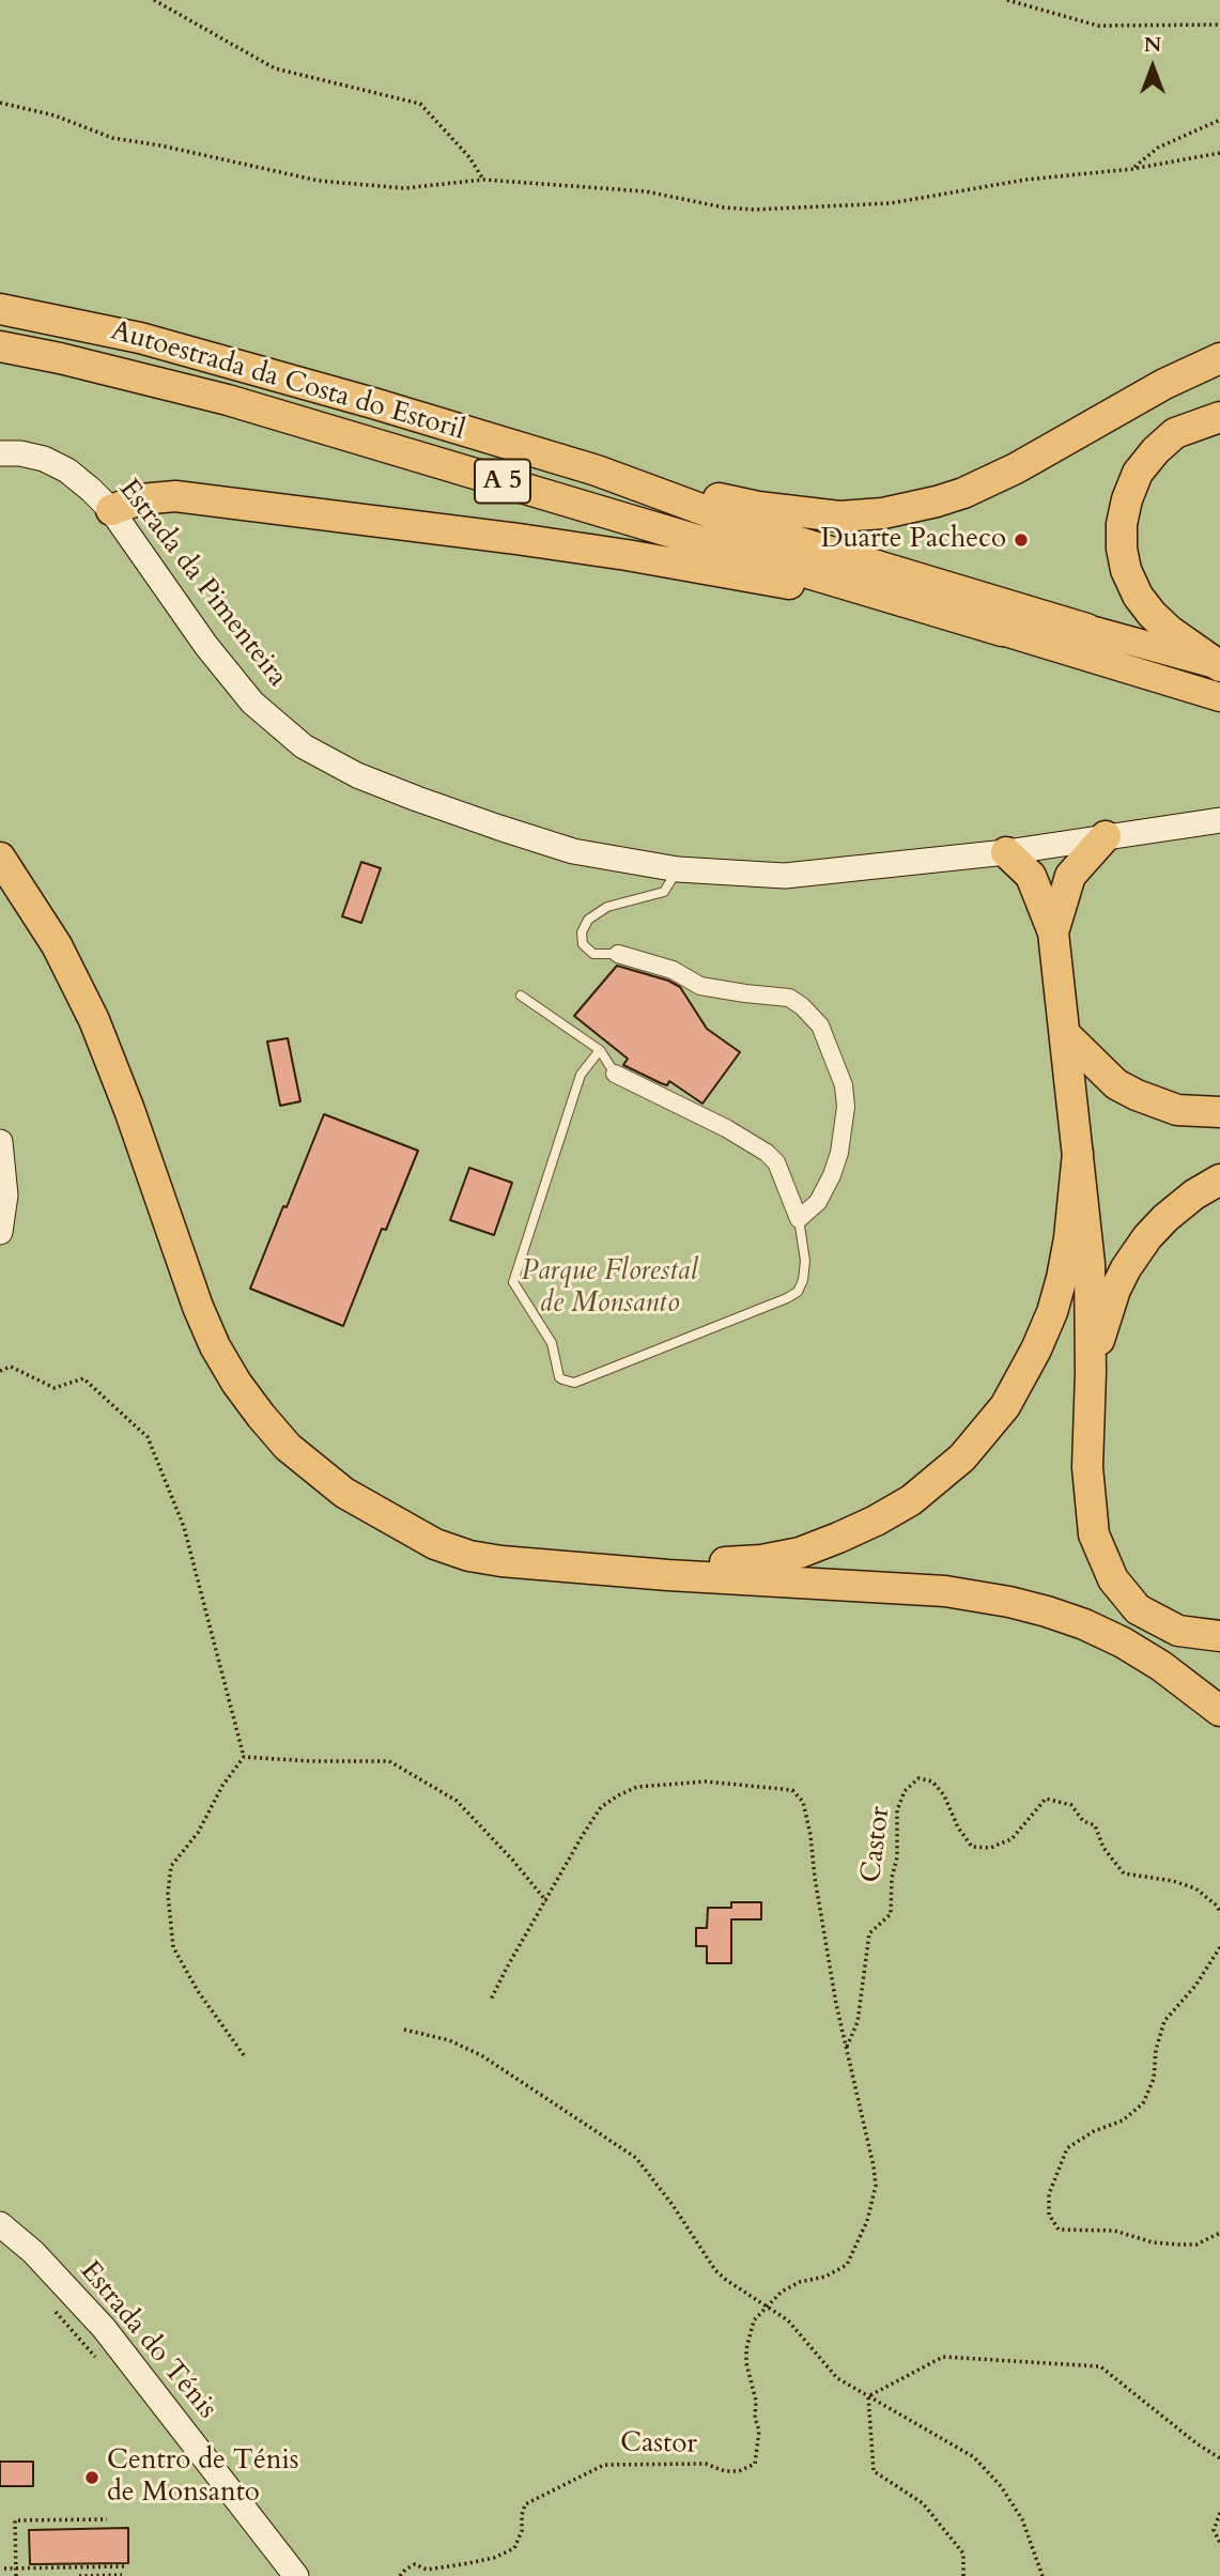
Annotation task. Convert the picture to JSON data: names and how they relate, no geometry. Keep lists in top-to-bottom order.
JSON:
{
  "streets": {
    "highway": ["Autoestrada da Costa do Estoril", "A 5"],
    "main road": ["Estrada da Pimenteira", "Estrada do Ténis"],
    "path": ["Castor"]
  },
  "parks": ["Parque Florestal de Monsanto"],
  "places": ["Duarte Pacheco", "Centro de Ténis de Monsanto"],
  "north": "top"
}
